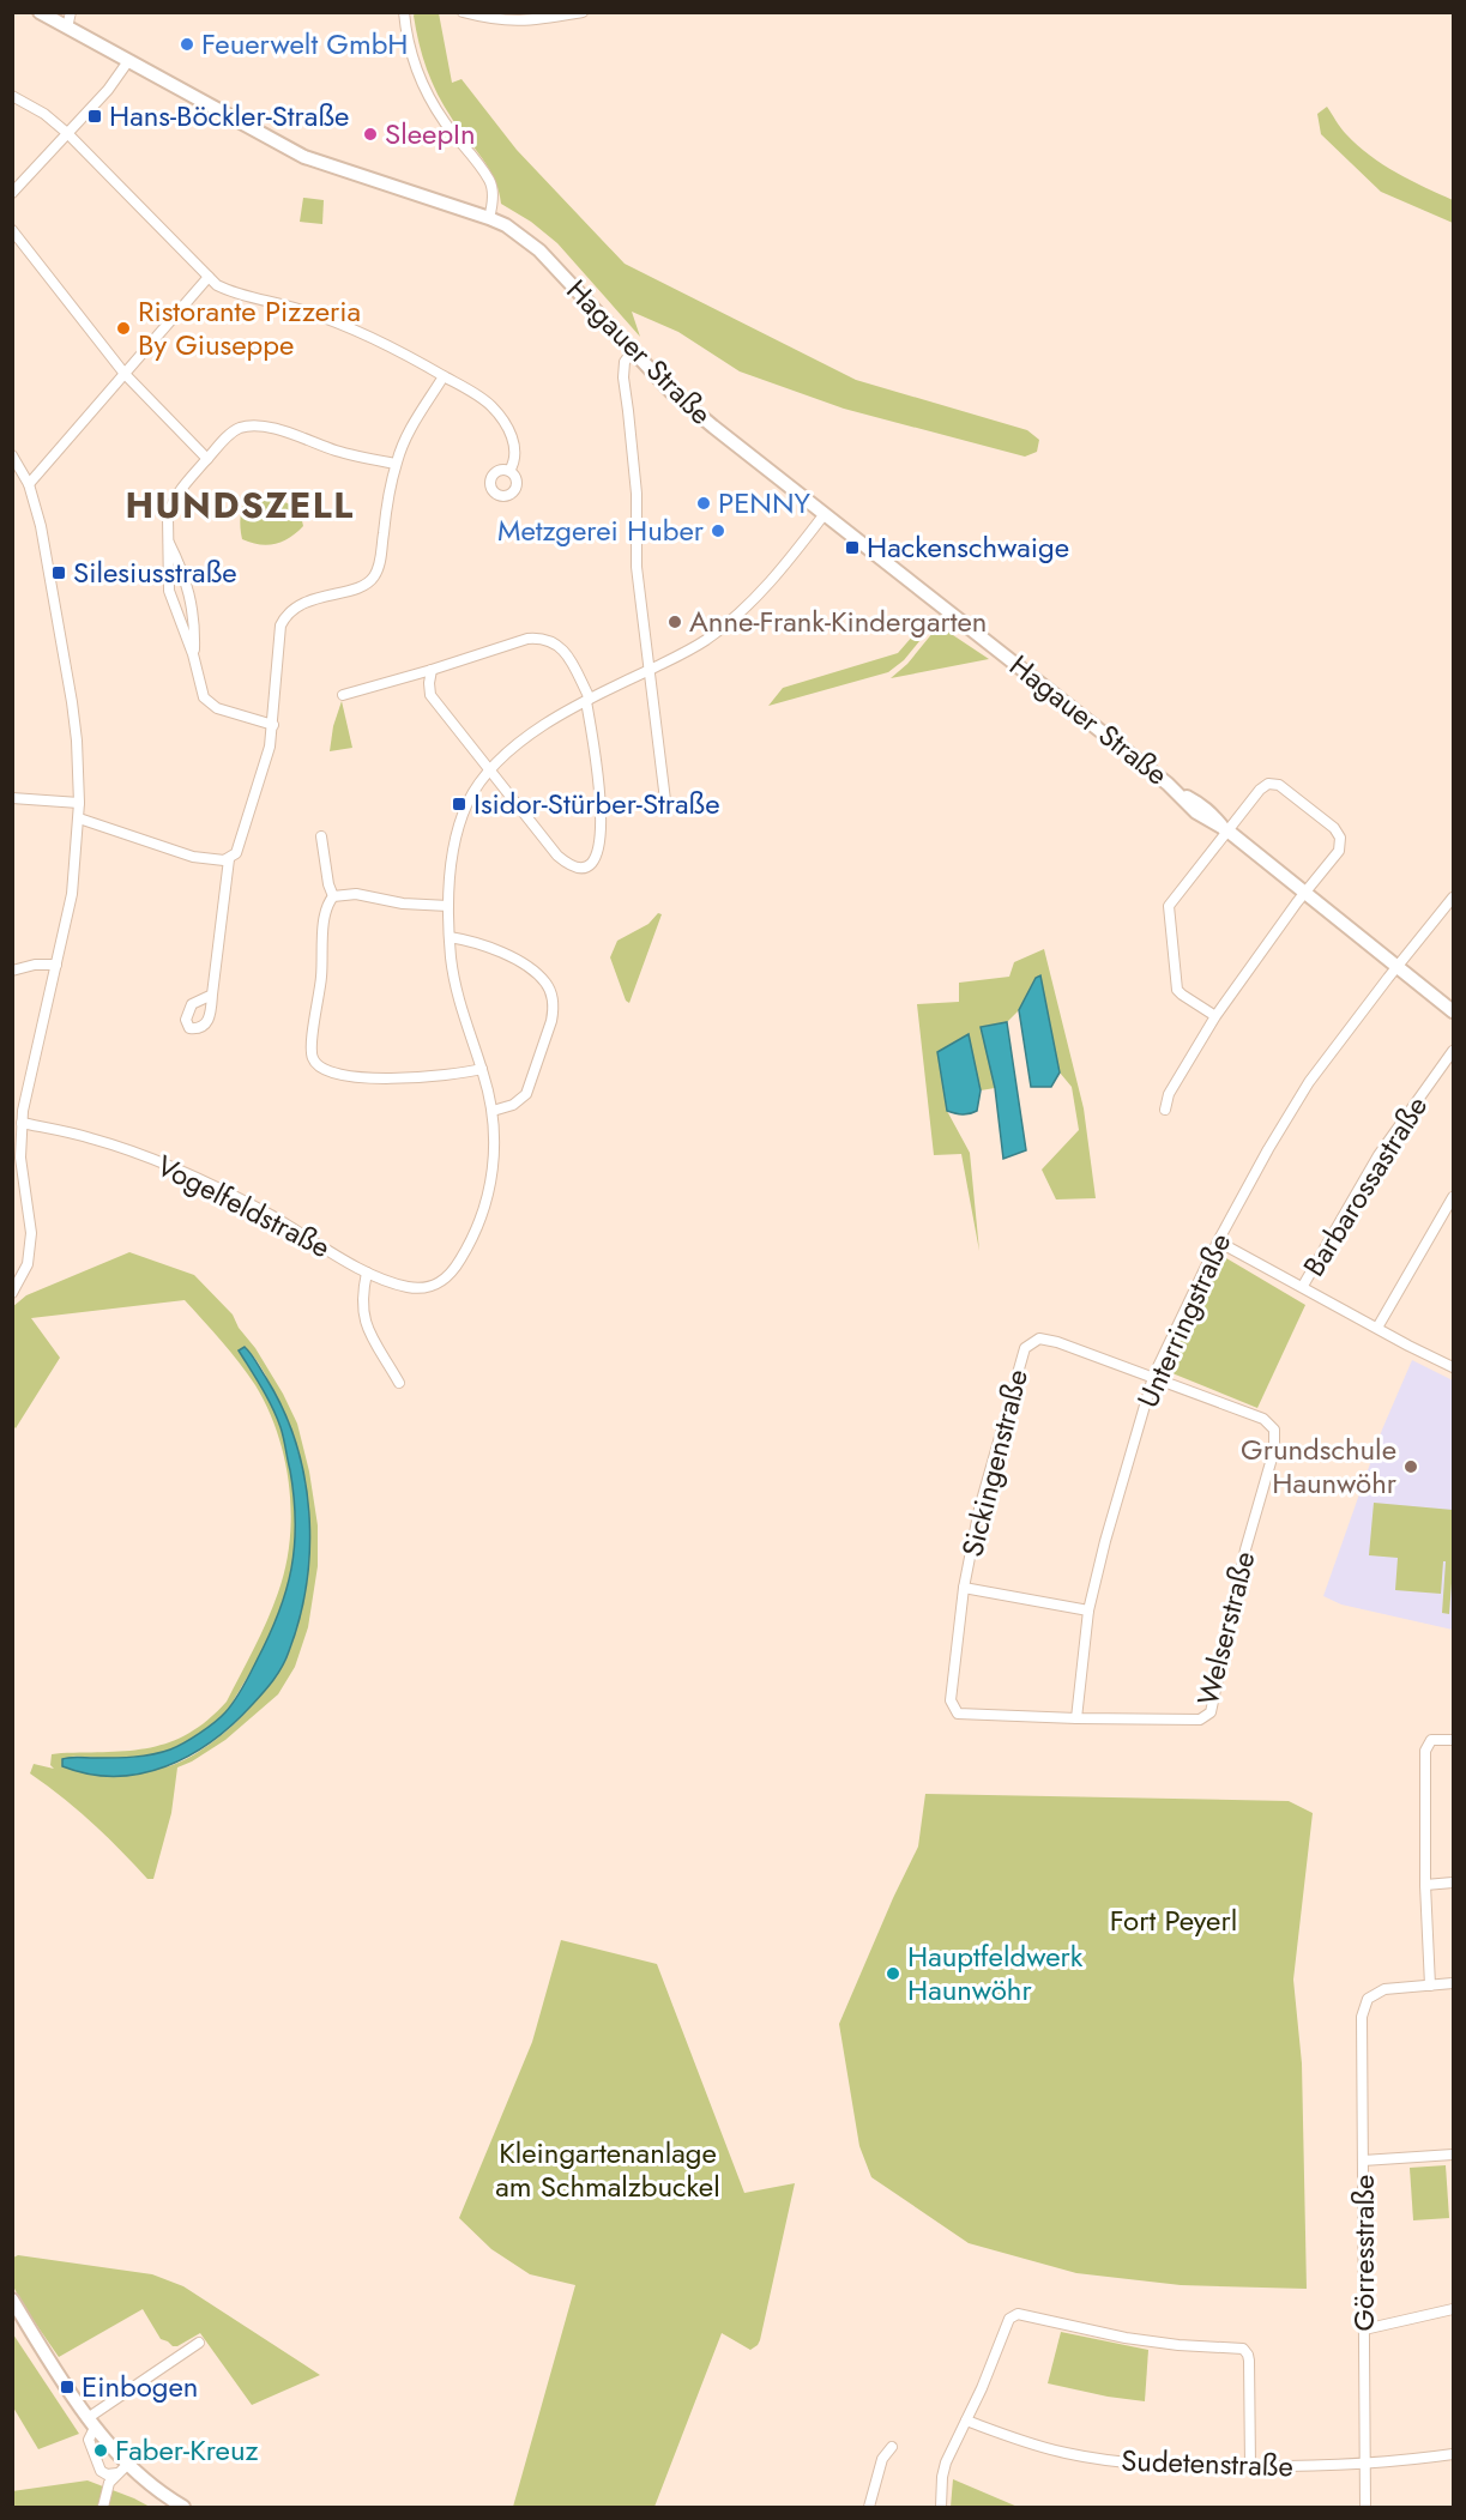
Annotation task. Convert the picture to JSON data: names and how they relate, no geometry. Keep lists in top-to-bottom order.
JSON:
{
  "streets": {
    "street": [
      "Hagauer Straße",
      "Barbarossastraße",
      "Vogelfeldstraße",
      "Unterringstraße",
      "Sickingenstraße",
      "Welserstraße",
      "Görresstraße",
      "Sudetenstraße"
    ]
  },
  "crossings": [
    ["Hagauer Straße", "Unterringstraße"],
    ["Unterringstraße", "Sickingenstraße"],
    ["Unterringstraße", "Welserstraße"],
    ["Sickingenstraße", "Welserstraße"],
    ["Görresstraße", "Sudetenstraße"]
  ],
  "districts": ["HUNDSZELL"],
  "parks": ["Fort Peyerl", "Kleingartenanlage am Schmalzbuckel"],
  "places": {
    "other": [
      "Feuerwelt GmbH",
      "SleepIn",
      "Ristorante Pizzeria By Giuseppe",
      "PENNY",
      "Metzgerei Huber",
      "Anne-Frank-Kindergarten",
      "Grundschule Haunwöhr",
      "Hauptfeldwerk Haunwöhr",
      "Faber-Kreuz"
    ],
    "transit": [
      "Hans-Böckler-Straße",
      "Hackenschwaige",
      "Silesiusstraße",
      "Isidor-Stürber-Straße",
      "Einbogen"
    ]
  }
}
